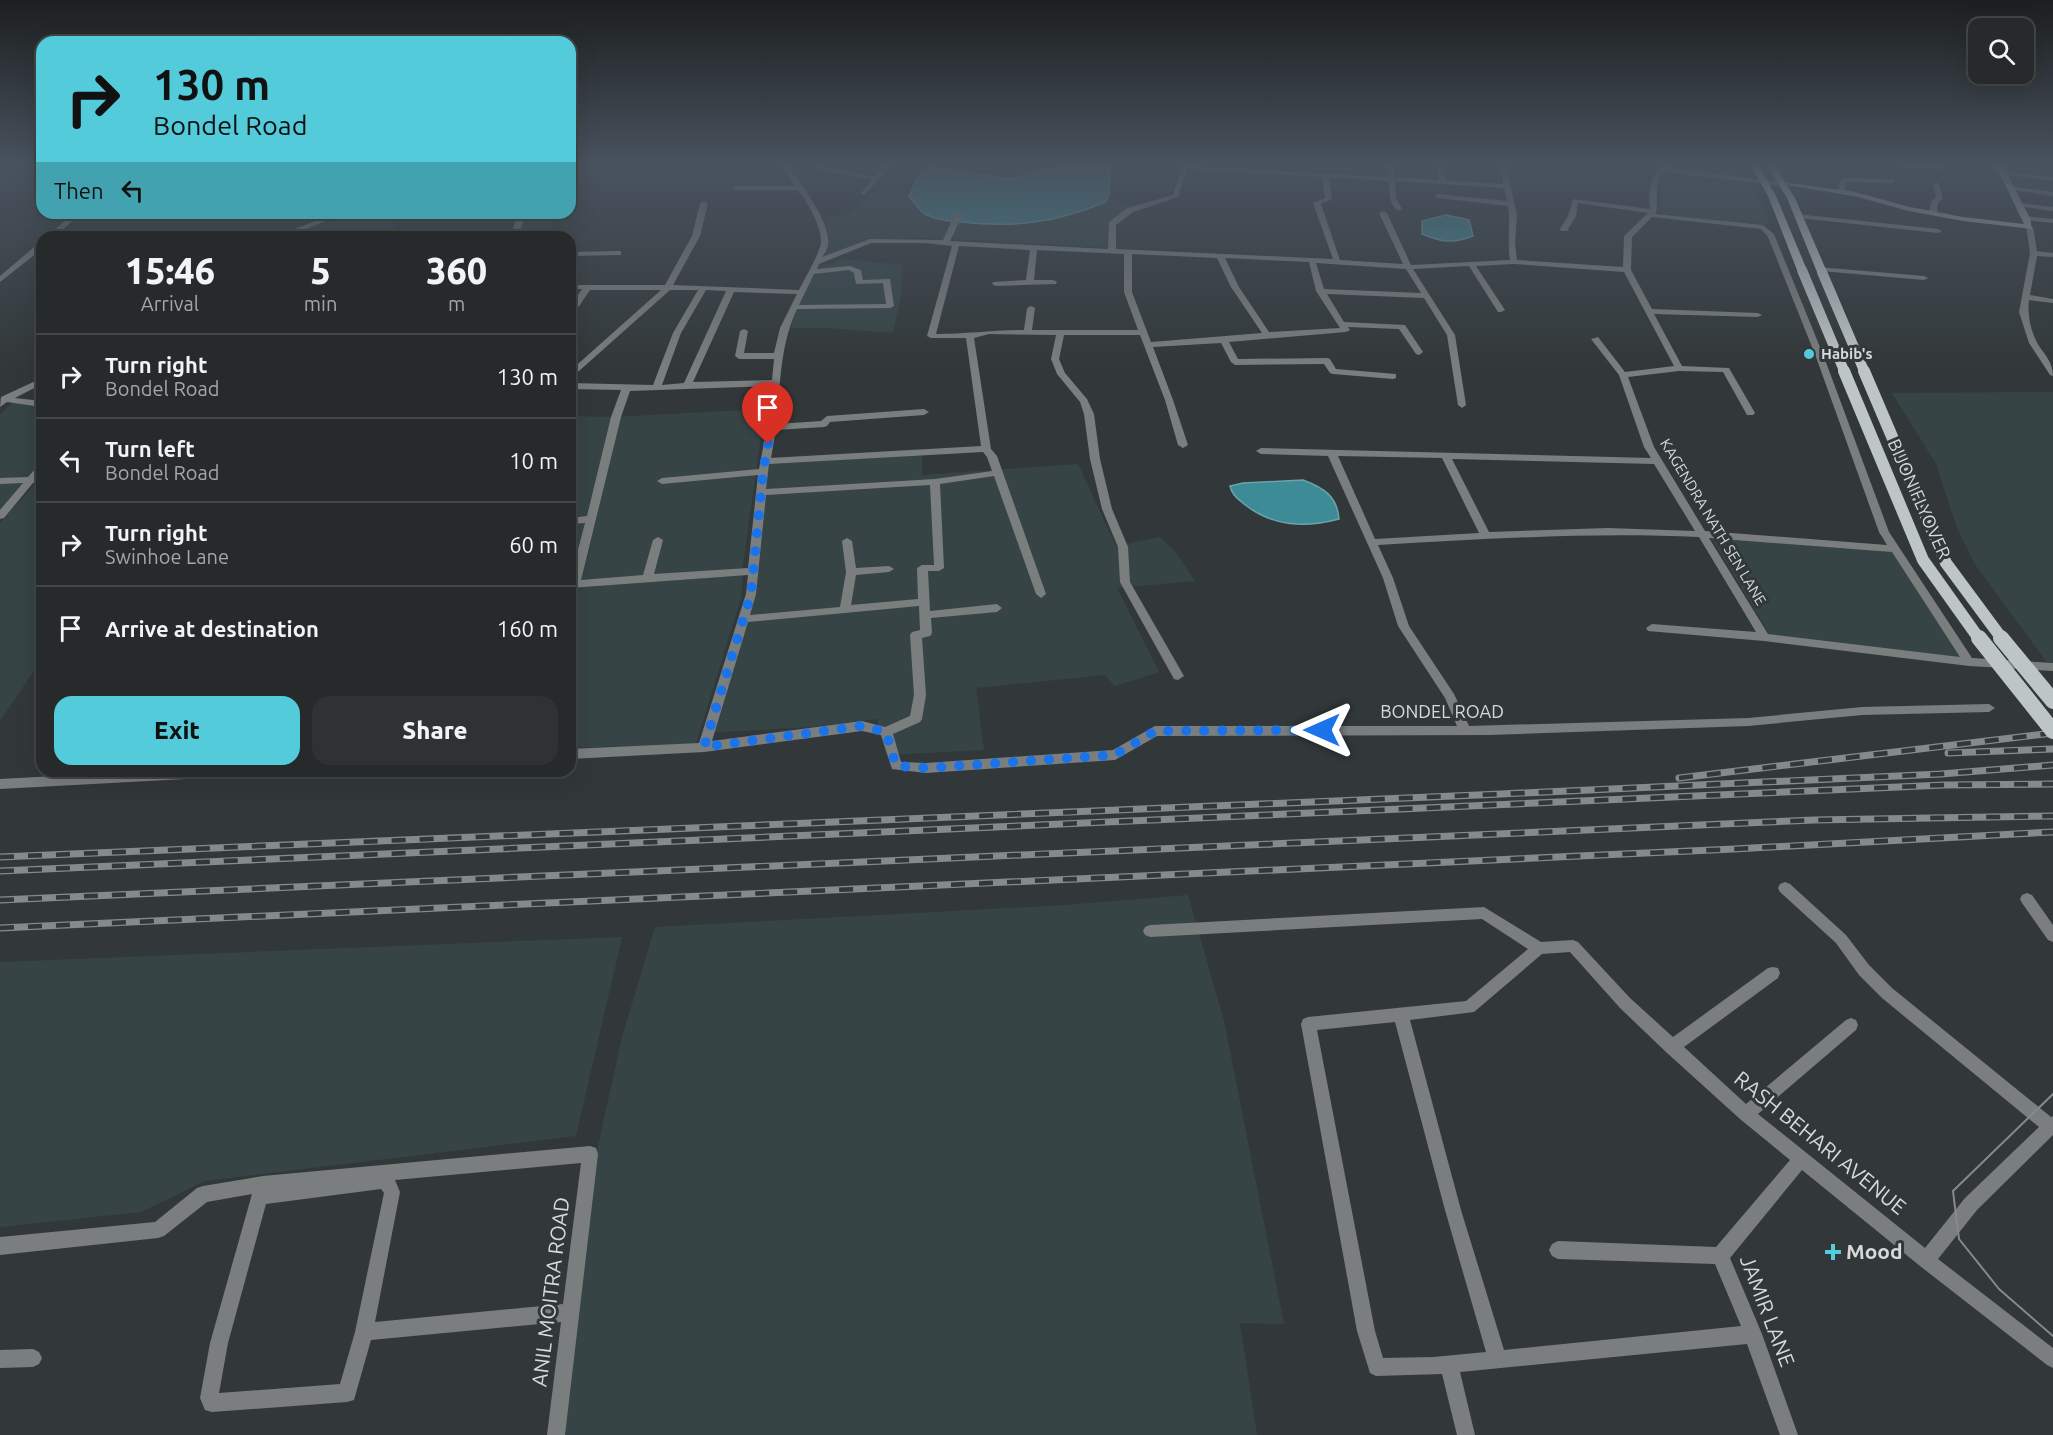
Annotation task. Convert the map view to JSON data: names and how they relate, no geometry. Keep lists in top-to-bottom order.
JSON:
{
  "streets": {
    "main road": ["BIJON FLYOVER"],
    "street": [
      "KAGENDRA NATH SEN LANE",
      "BONDEL ROAD",
      "RASH BEHARI AVENUE",
      "ANIL MOITRA ROAD",
      "JAMIR LANE"
    ]
  },
  "crossings": [
    ["RASH BEHARI AVENUE", "JAMIR LANE"]
  ],
  "places": {
    "other": ["Habib's"],
    "health": ["Mood"]
  },
  "page": {
    "turn": ["130 m", "Bondel Road"],
    "then": "Then",
    "eta": [
      "15:46",
      "Arrival",
      "5",
      "min",
      "360",
      "m"
    ],
    "list": [
      {
        "name": "Turn right",
        "note": "Bondel Road",
        "value": "130 m"
      },
      {
        "name": "Turn left",
        "note": "Bondel Road",
        "value": "10 m"
      },
      {
        "name": "Turn right",
        "note": "Swinhoe Lane",
        "value": "60 m"
      },
      {
        "name": "Arrive at destination",
        "value": "160 m"
      }
    ],
    "buttons": ["Exit", "Share"]
  }
}
